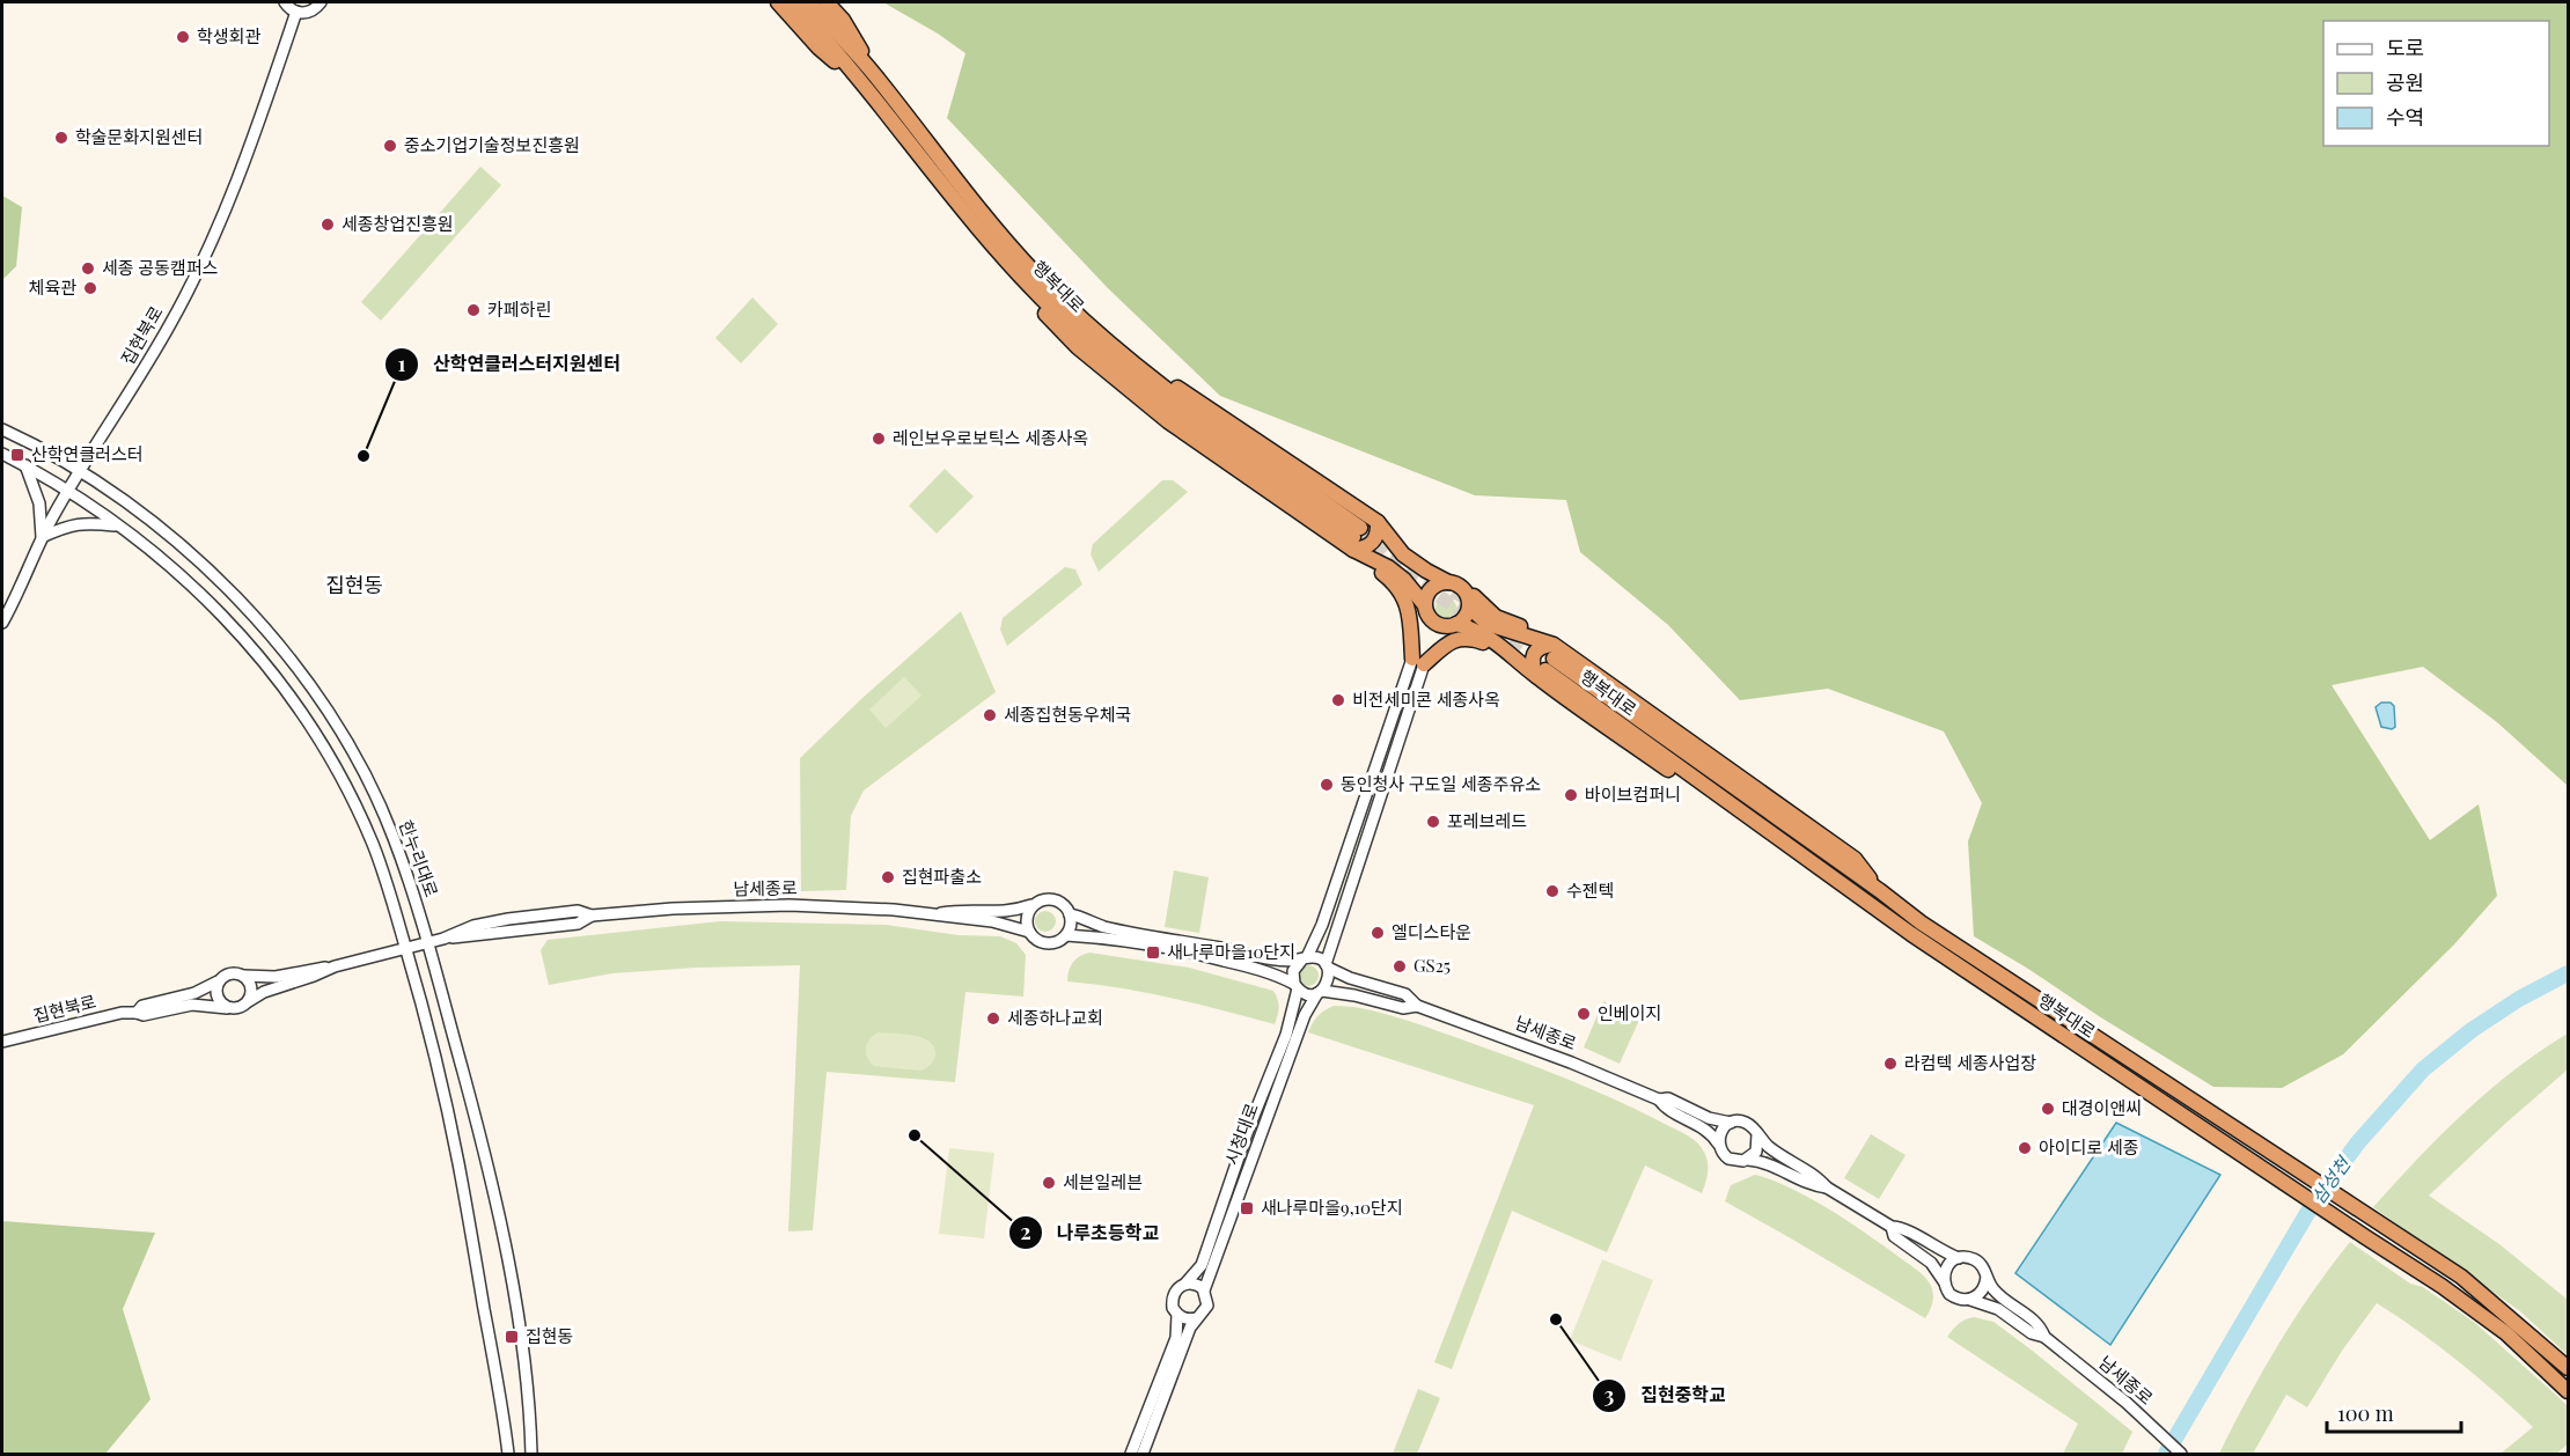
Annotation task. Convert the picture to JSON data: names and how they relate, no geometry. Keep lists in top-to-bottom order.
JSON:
{
  "streets": {
    "highway": ["행복대로"],
    "street": [
      "집현북로",
      "한누리대로",
      "남세종로",
      "시청대로"
    ]
  },
  "crossings": [
    ["집현북로", "한누리대로"],
    ["한누리대로", "남세종로"],
    ["남세종로", "시청대로"]
  ],
  "districts": ["집현동"],
  "water": ["삼성천"],
  "places": {
    "other": [
      "학생회관",
      "학술문화지원센터",
      "중소기업기술정보진흥원",
      "세종창업진흥원",
      "세종 공동캠퍼스",
      "체육관",
      "카페하린",
      "레인보우로보틱스 세종사옥",
      "산학연클러스터지원센터",
      "비전세미콘 세종사옥",
      "세종집현동우체국",
      "동인청사 구도일 세종주유소",
      "바이브컴퍼니",
      "포레브레드",
      "집현파출소",
      "수젠텍",
      "엘디스타운",
      "GS25",
      "인베이지",
      "세종하나교회",
      "라컴텍 세종사업장",
      "대경이앤씨",
      "나루초등학교",
      "아이디로 세종",
      "세븐일레븐",
      "집현중학교"
    ],
    "transit": [
      "산학연클러스터",
      "새나루마을10단지",
      "새나루마을9,10단지",
      "집현동"
    ]
  },
  "legend": ["도로", "공원", "수역"],
  "scale_bar": "100 m"
}
